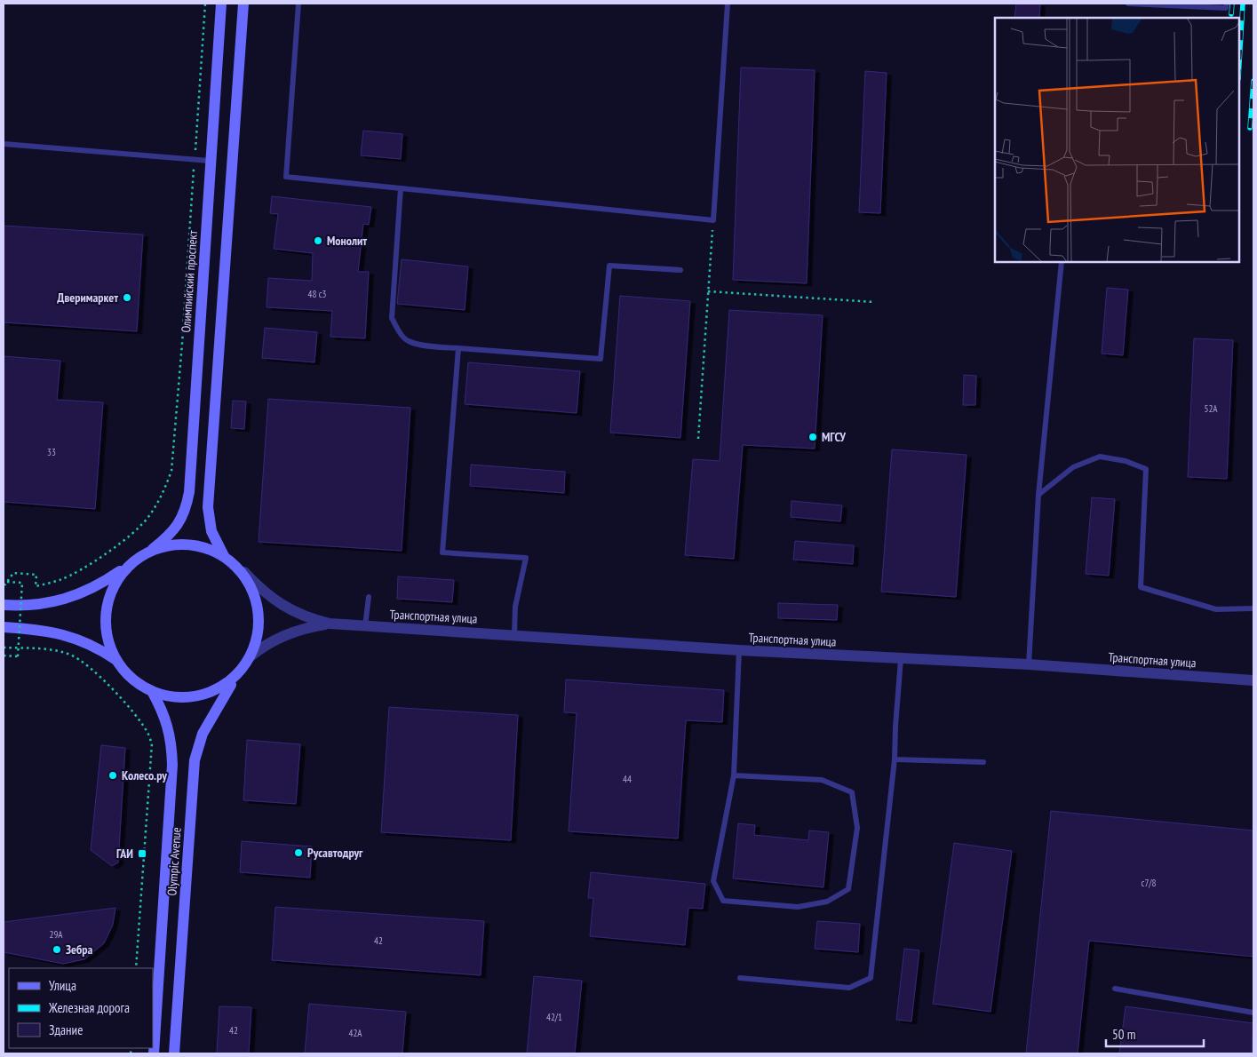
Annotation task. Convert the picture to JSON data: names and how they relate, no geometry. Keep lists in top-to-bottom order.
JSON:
{
  "streets": {
    "main road": ["Олимпийский проспект", "Olympic Avenue"],
    "street": ["Транспортная улица"]
  },
  "crossings": [
    ["Олимпийский проспект", "Транспортная улица"],
    ["Олимпийский проспект", "Olympic Avenue"],
    ["Транспортная улица", "Olympic Avenue"]
  ],
  "places": {
    "other": [
      "Монолит",
      "Дверимаркет",
      "МГСУ",
      "Колесо.ру",
      "Русавтодруг",
      "Зебра"
    ],
    "transit": ["ГАИ"]
  },
  "house_numbers": [
    "48 с3",
    "52А",
    "33",
    "44",
    "с7/8",
    "29А",
    "42",
    "42/1",
    "42",
    "42А"
  ],
  "legend": ["Улица", "Железная дорога", "Здание"],
  "scale_bar": "50 m"
}
